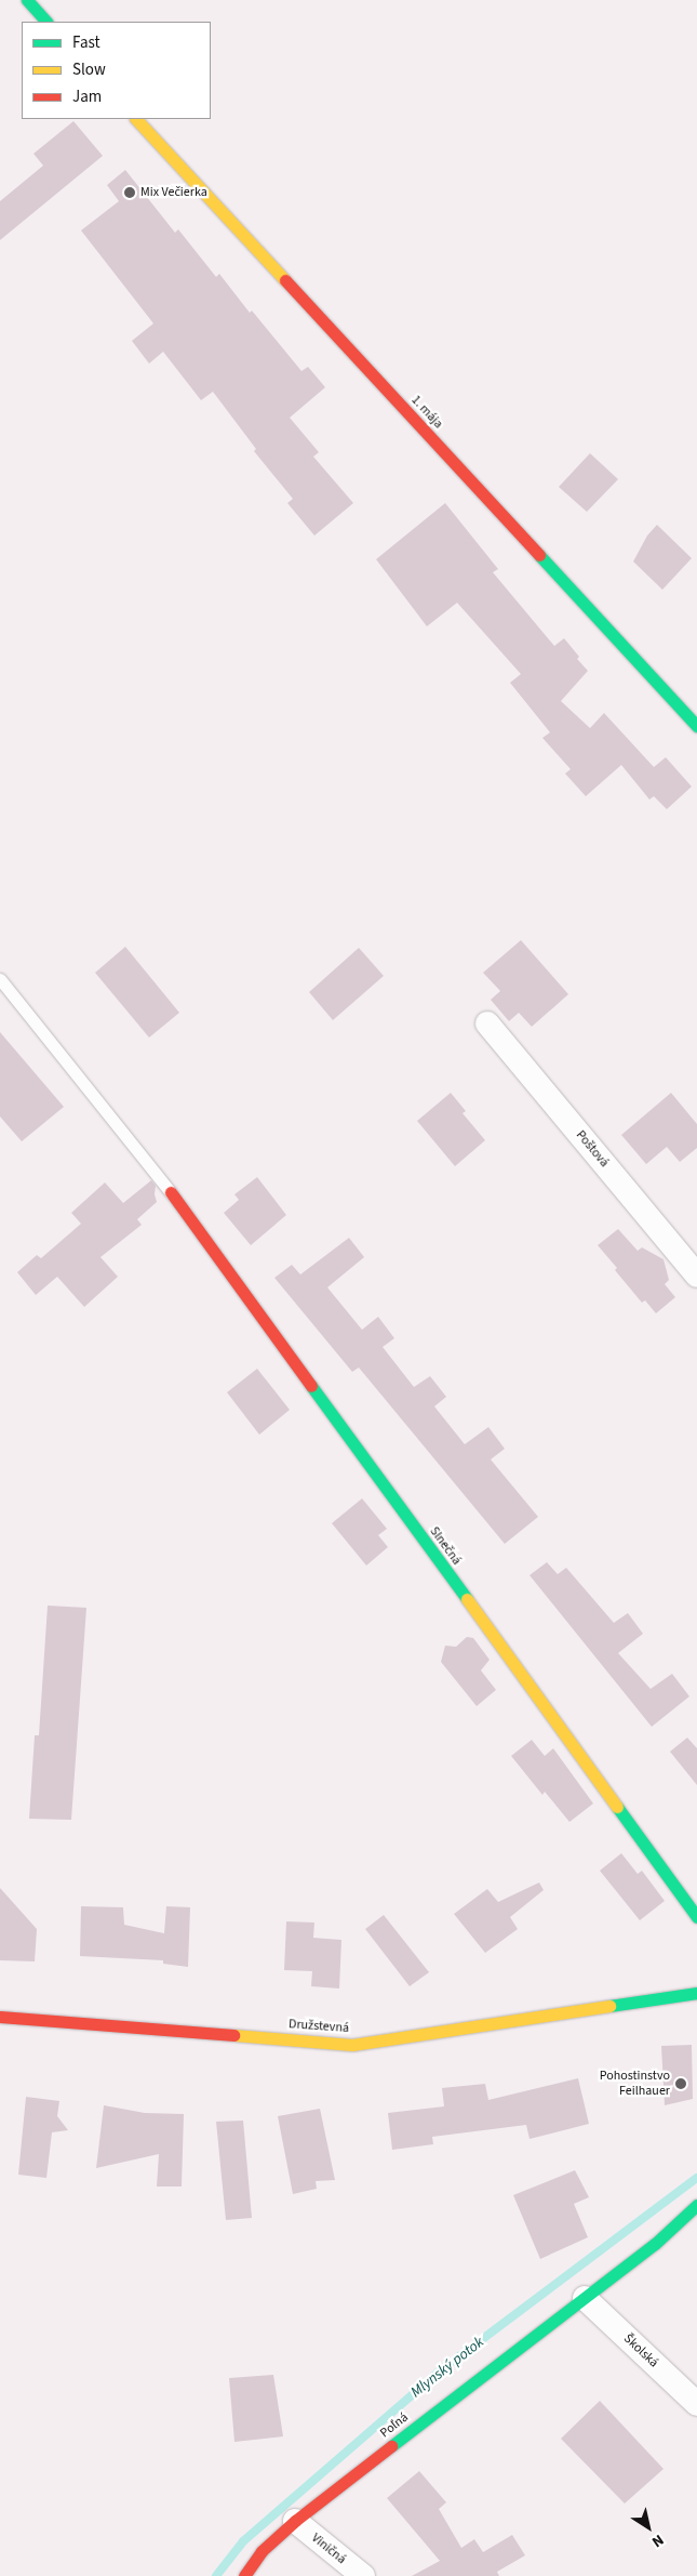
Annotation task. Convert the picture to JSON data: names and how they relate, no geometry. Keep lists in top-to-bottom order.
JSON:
{
  "streets": {
    "street": [
      "1. mája",
      "Poštová",
      "Slnečná",
      "Družstevná",
      "Školská",
      "Poľná",
      "Viničná"
    ]
  },
  "crossings": [
    ["Školská", "Poľná"],
    ["Poľná", "Viničná"]
  ],
  "water": ["Mlynský potok"],
  "places": ["Mix Večierka", "Pohostinstvo Feilhauer"],
  "legend": ["Fast", "Slow", "Jam"],
  "north": "bottom right"
}
